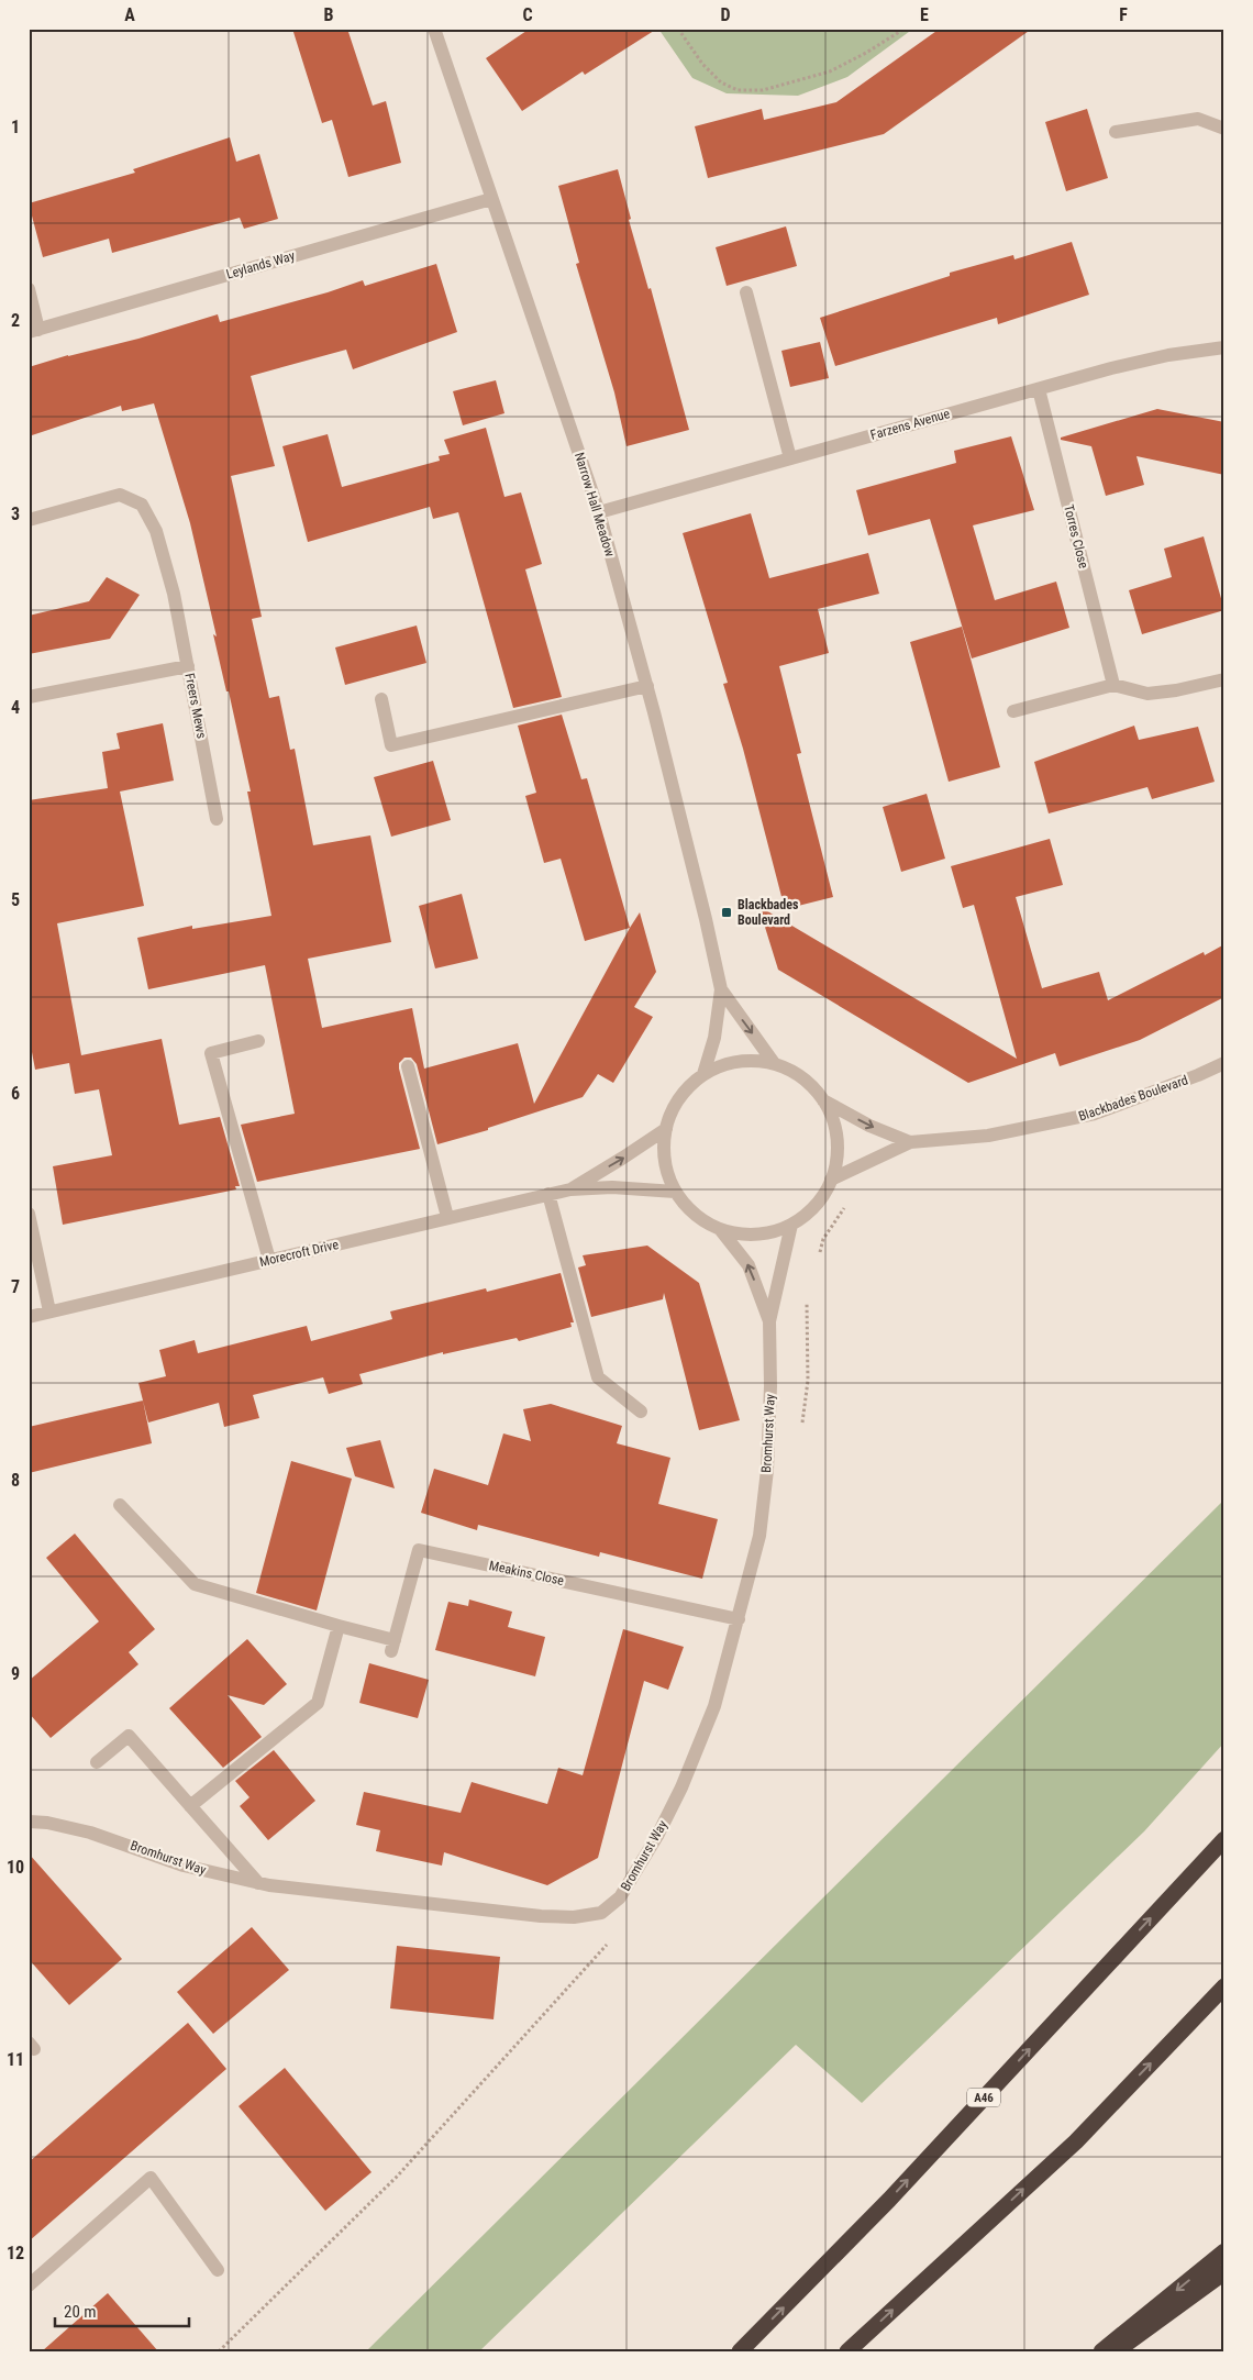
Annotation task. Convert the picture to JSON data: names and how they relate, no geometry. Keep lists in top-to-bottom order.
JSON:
{
  "streets": {
    "highway": ["A46"],
    "street": [
      "Leylands Way",
      "Farzens Avenue",
      "Narrow Hall Meadow",
      "Torres Close",
      "Freers Mews",
      "Blackbades Boulevard",
      "Morecroft Drive",
      "Bromhurst Way",
      "Meakins Close"
    ]
  },
  "crossings": [
    ["Leylands Way", "Narrow Hall Meadow"],
    ["Farzens Avenue", "Narrow Hall Meadow"],
    ["Farzens Avenue", "Torres Close"],
    ["Narrow Hall Meadow", "Blackbades Boulevard"],
    ["Narrow Hall Meadow", "Morecroft Drive"],
    ["Narrow Hall Meadow", "Bromhurst Way"],
    ["Blackbades Boulevard", "Morecroft Drive"],
    ["Blackbades Boulevard", "Bromhurst Way"],
    ["Morecroft Drive", "Bromhurst Way"],
    ["Bromhurst Way", "Meakins Close"]
  ],
  "places": {
    "transit": ["Blackbades Boulevard"]
  },
  "scale_bar": "20 m",
  "grid": {
    "columns": [
      "A",
      "B",
      "C",
      "D",
      "E",
      "F"
    ],
    "rows": [
      "1",
      "2",
      "3",
      "4",
      "5",
      "6",
      "7",
      "8",
      "9",
      "10",
      "11",
      "12"
    ]
  }
}
